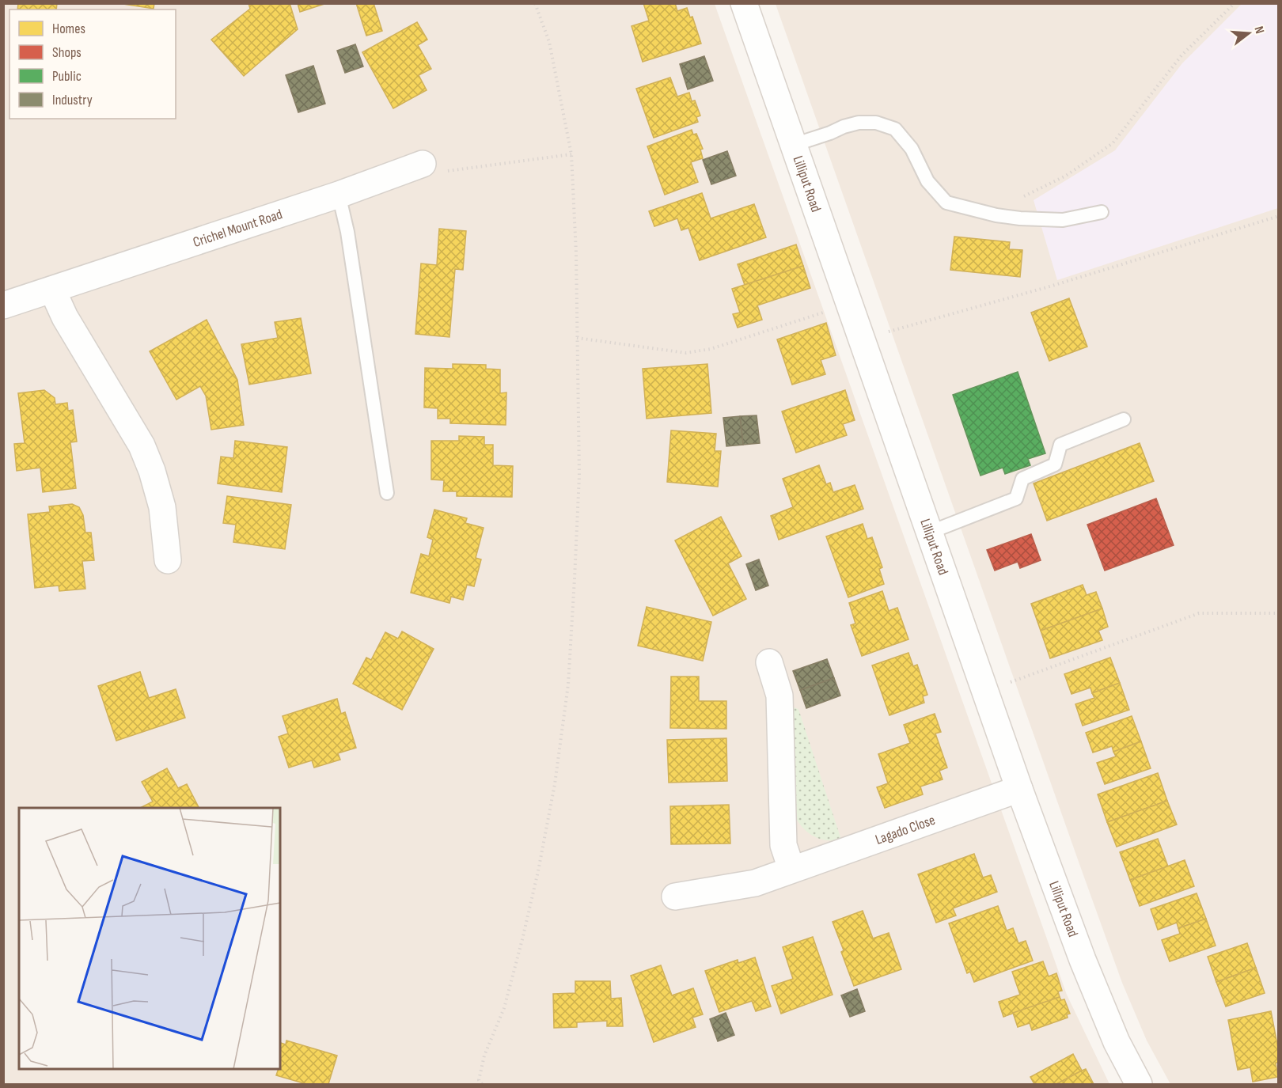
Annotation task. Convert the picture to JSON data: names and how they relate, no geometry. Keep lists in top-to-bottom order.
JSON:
{
  "streets": {
    "street": ["Lilliput Road", "Crichel Mount Road", "Lagado Close"]
  },
  "crossings": [
    ["Lilliput Road", "Lagado Close"]
  ],
  "legend": [
    "Homes",
    "Shops",
    "Public",
    "Industry"
  ],
  "north": "right"
}
